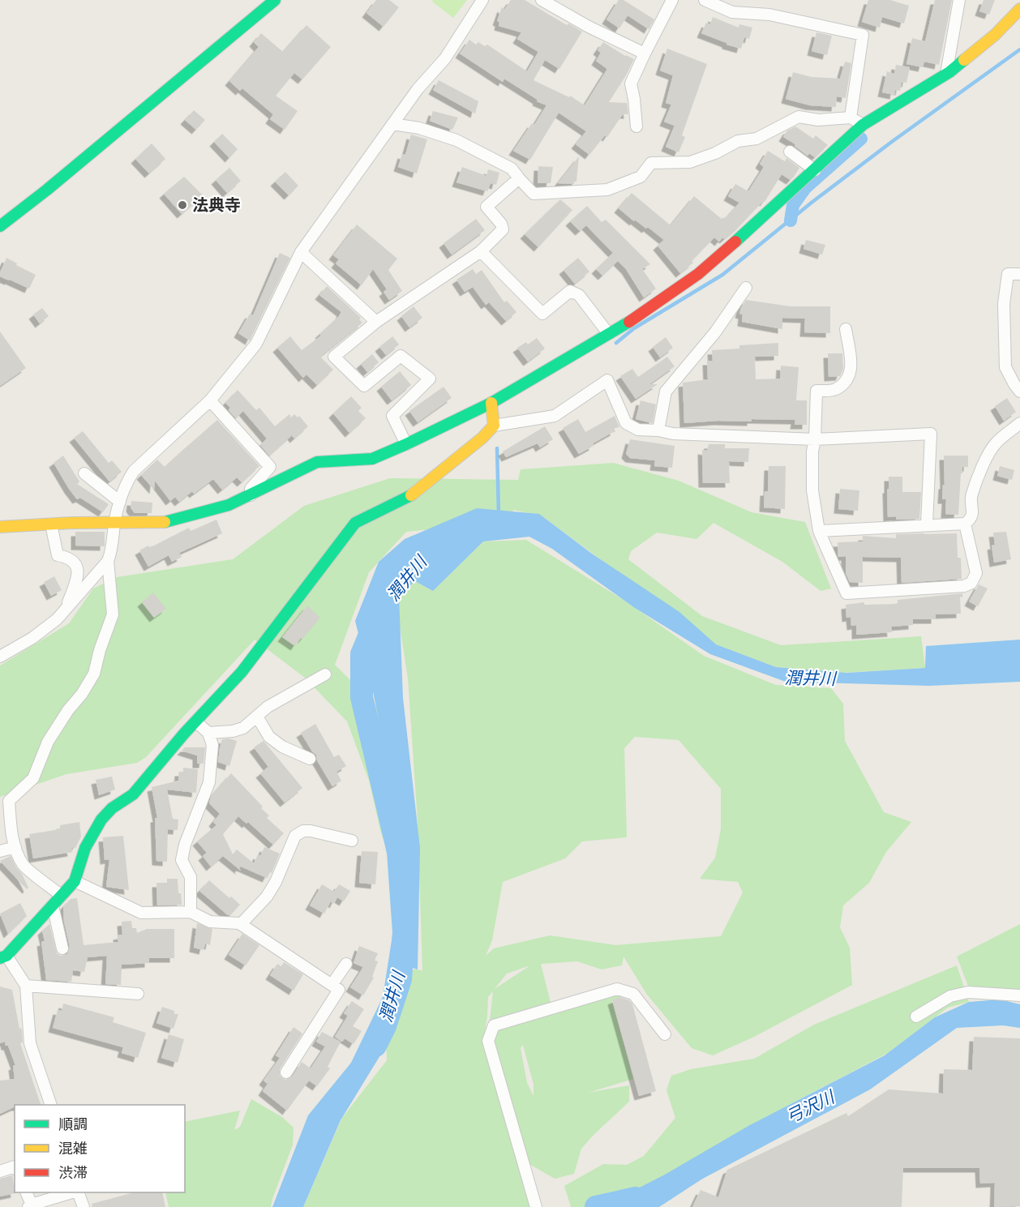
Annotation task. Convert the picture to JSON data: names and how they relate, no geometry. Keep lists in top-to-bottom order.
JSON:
{
  "water": ["潤井川", "弓沢川"],
  "places": ["法典寺"],
  "legend": ["順調", "混雑", "渋滞"]
}
